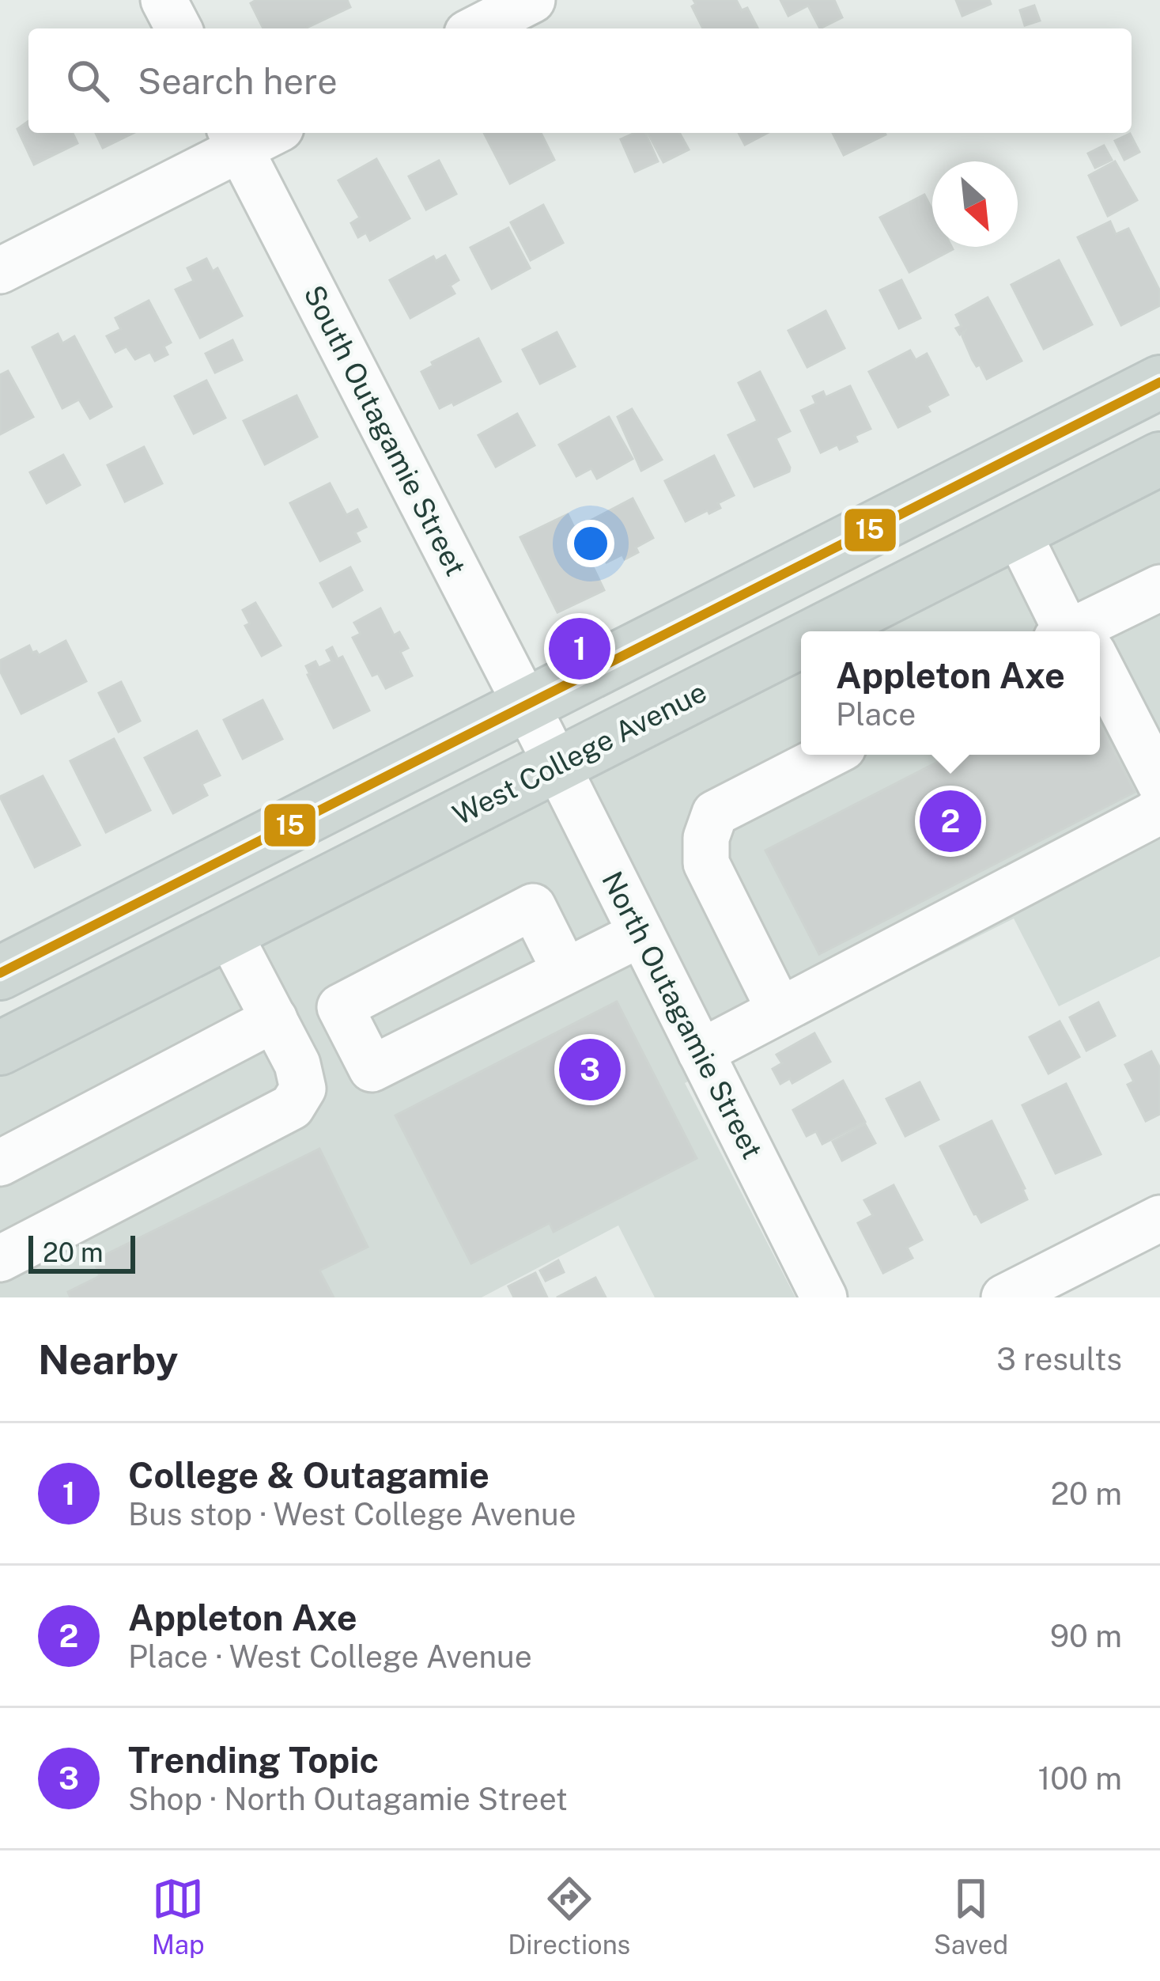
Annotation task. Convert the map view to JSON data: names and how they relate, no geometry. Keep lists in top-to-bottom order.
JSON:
{
  "streets": {
    "main road": ["West College Avenue"],
    "street": ["South Outagamie Street", "North Outagamie Street"]
  },
  "crossings": [
    ["South Outagamie Street", "West College Avenue"],
    ["South Outagamie Street", "North Outagamie Street"],
    ["West College Avenue", "North Outagamie Street"]
  ],
  "lines": ["transit line 15"],
  "scale_bar": "20 m",
  "north": "bottom right",
  "page": {
    "search": "Search here",
    "pins": ["1", "2", "3"],
    "popup": ["Appleton Axe", "Place"],
    "scale": "20 m",
    "heading": ["Nearby", "3 results"],
    "list": [
      {
        "mark": "1",
        "name": "College & Outagamie",
        "note": "Bus stop · West College Avenue",
        "value": "20 m"
      },
      {
        "mark": "2",
        "name": "Appleton Axe",
        "note": "Place · West College Avenue",
        "value": "90 m"
      },
      {
        "mark": "3",
        "name": "Trending Topic",
        "note": "Shop · North Outagamie Street",
        "value": "100 m"
      }
    ],
    "nav": ["Map", "Directions", "Saved"]
  }
}
